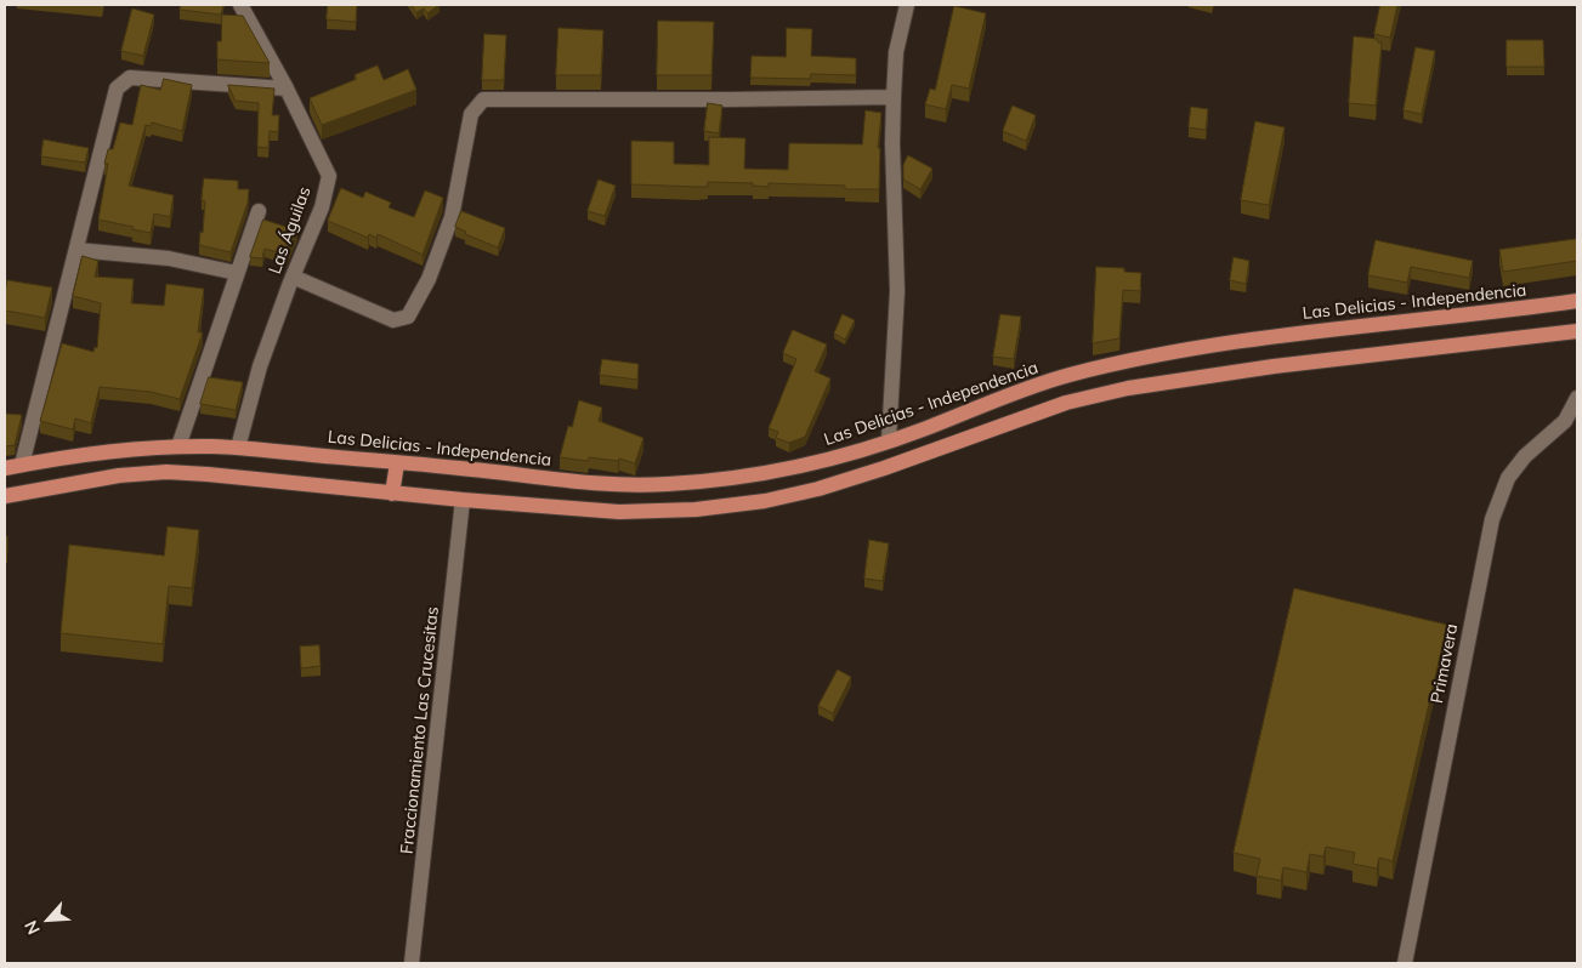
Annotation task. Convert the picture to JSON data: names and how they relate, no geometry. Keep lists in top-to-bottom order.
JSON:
{
  "streets": {
    "main road": ["Las Delicias - Independencia"],
    "street": ["Las Águilas", "Primavera", "Fraccionamiento Las Crucesitas"]
  },
  "crossings": [
    ["Las Águilas", "Las Delicias - Independencia"]
  ],
  "north": "bottom left"
}
